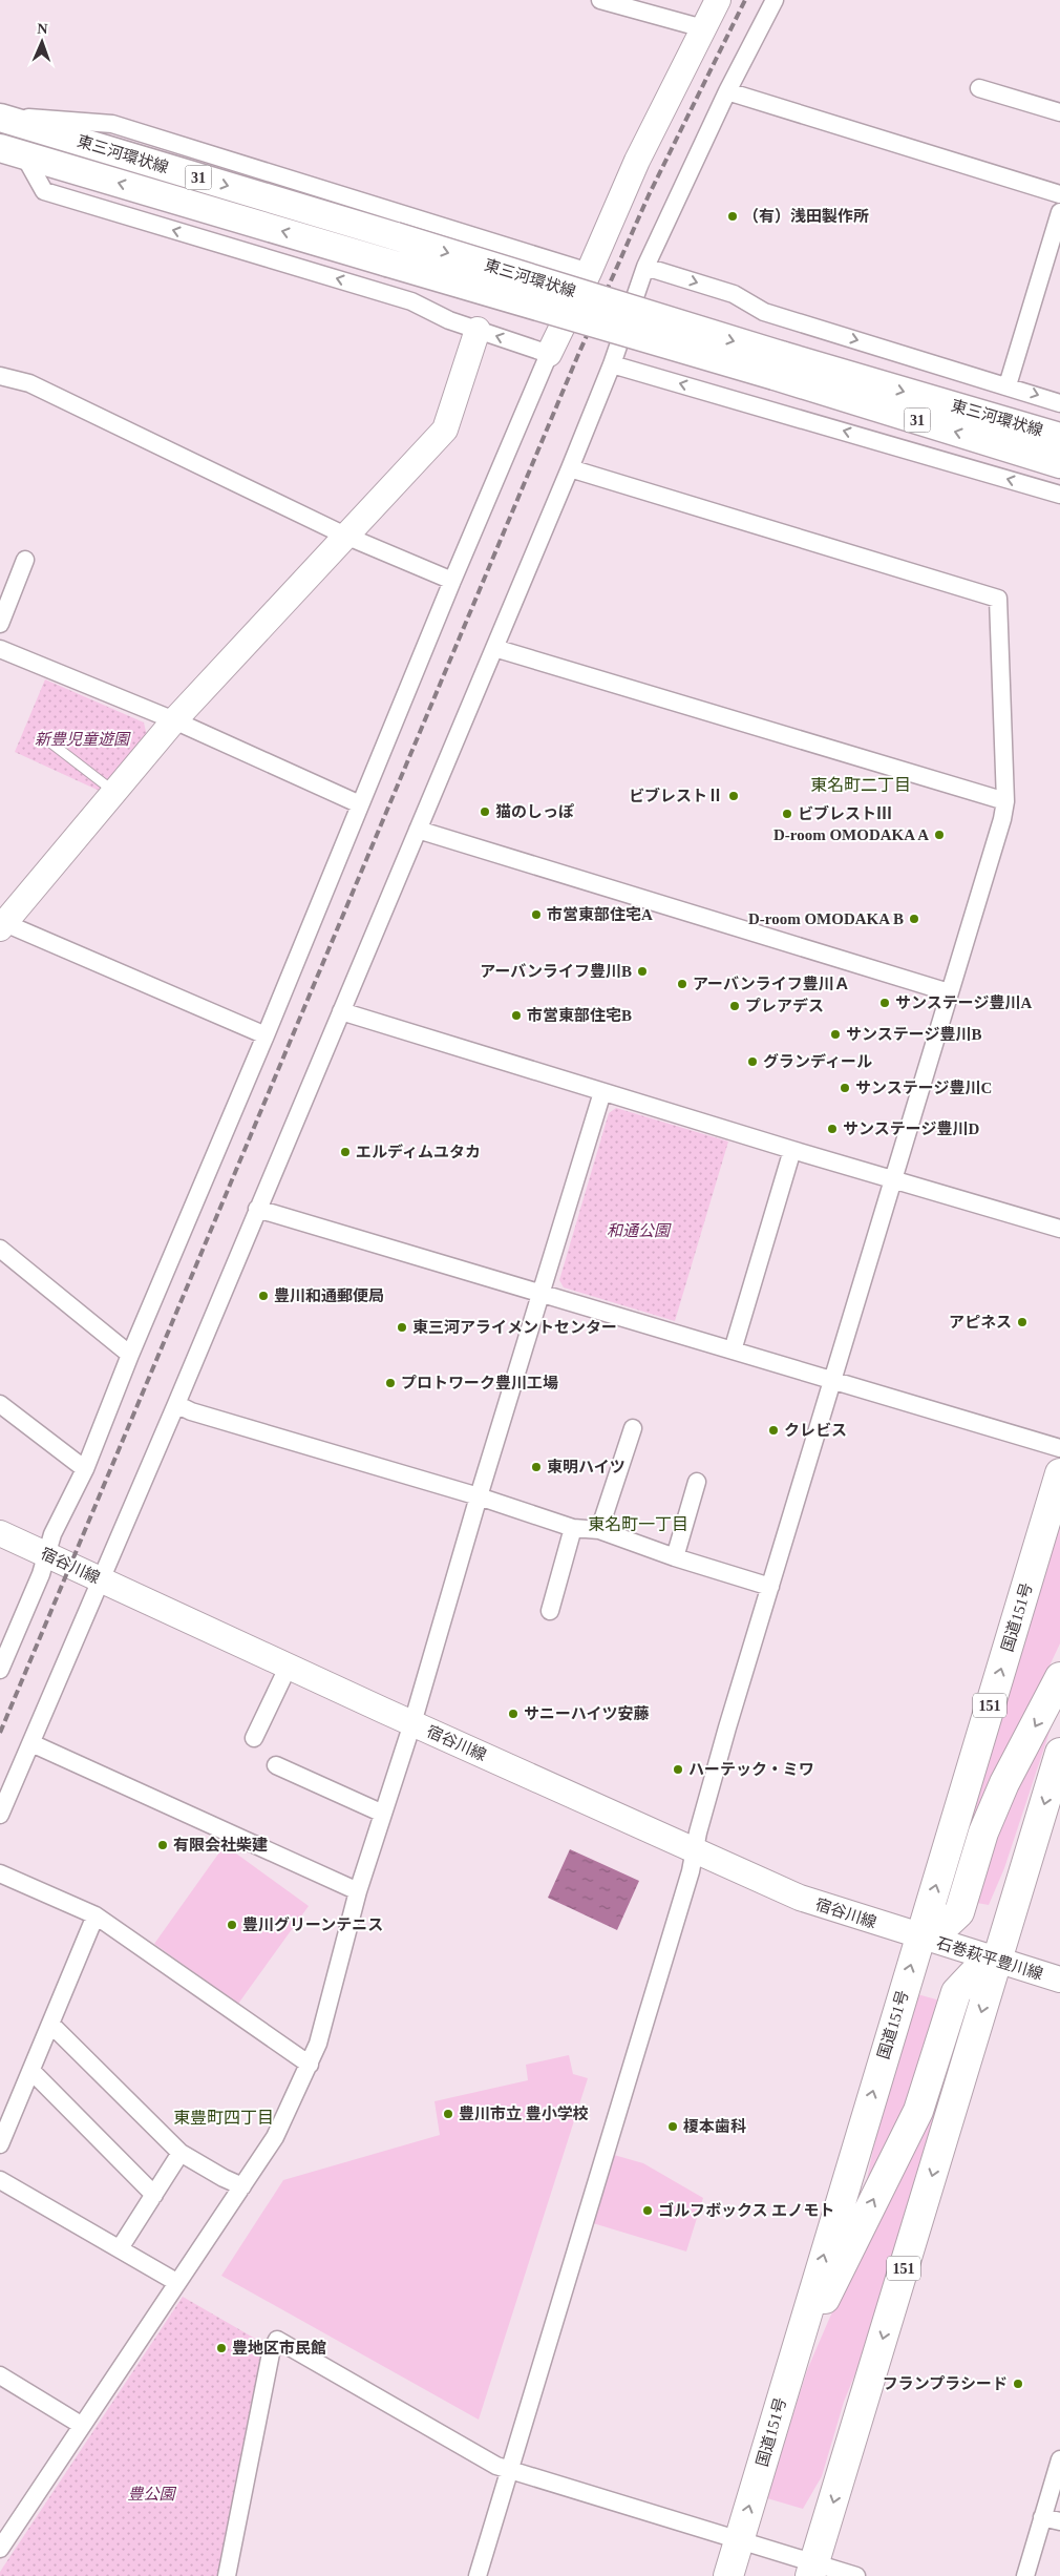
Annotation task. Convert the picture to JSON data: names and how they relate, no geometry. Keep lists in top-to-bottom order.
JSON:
{
  "streets": {
    "highway": ["国道151号", "151"],
    "main road": ["東三河環状線", "31"],
    "street": ["宿谷川線", "石巻萩平豊川線"]
  },
  "crossings": [
    ["宿谷川線", "国道151号"],
    ["宿谷川線", "石巻萩平豊川線"],
    ["国道151号", "石巻萩平豊川線"],
    ["151", "石巻萩平豊川線"]
  ],
  "districts": ["東名町二丁目", "東名町一丁目", "東豊町四丁目"],
  "parks": ["新豊児童遊園", "和通公園", "豊公園"],
  "places": [
    "（有）浅田製作所",
    "ビブレストⅡ",
    "猫のしっぽ",
    "ビブレストⅢ",
    "D-room OMODAKA A",
    "市営東部住宅A",
    "D-room OMODAKA B",
    "アーバンライフ豊川B",
    "アーバンライフ豊川Ａ",
    "サンステージ豊川A",
    "プレアデス",
    "市営東部住宅B",
    "サンステージ豊川B",
    "グランディール",
    "サンステージ豊川C",
    "サンステージ豊川D",
    "エルディムユタカ",
    "豊川和通郵便局",
    "アピネス",
    "東三河アライメントセンター",
    "プロトワーク豊川工場",
    "クレビス",
    "東明ハイツ",
    "サニーハイツ安藤",
    "ハーテック・ミワ",
    "有限会社柴建",
    "豊川グリーンテニス",
    "豊川市立 豊小学校",
    "榎本歯科",
    "ゴルフボックス エノモト",
    "豊地区市民館",
    "フランプラシード"
  ],
  "north": "top"
}
